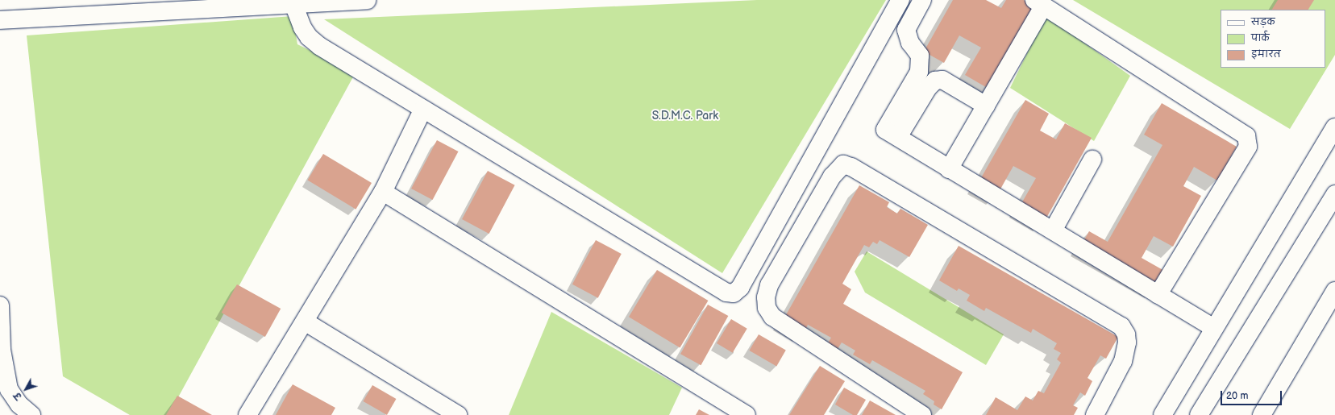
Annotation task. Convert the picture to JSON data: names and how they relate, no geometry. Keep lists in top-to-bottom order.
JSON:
{
  "parks": ["S.D.M.C. Park"],
  "legend": ["सड़क", "पार्क", "इमारत"],
  "scale_bar": "20 m",
  "north": "bottom left"
}
